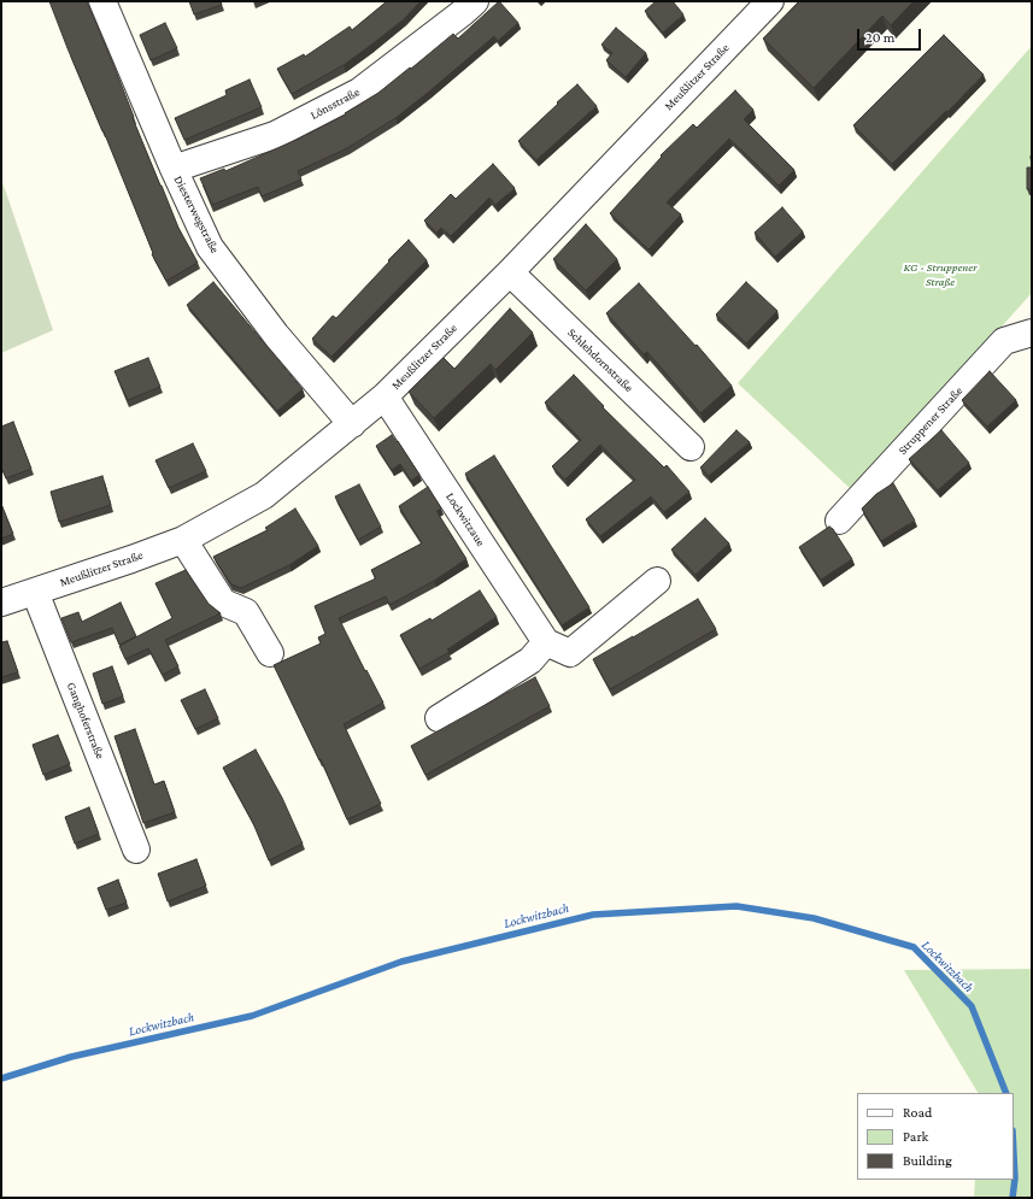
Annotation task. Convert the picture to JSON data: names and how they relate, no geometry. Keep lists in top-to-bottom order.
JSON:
{
  "streets": {
    "street": [
      "Meußlitzer Straße",
      "Lönsstraße",
      "Diesterwegstraße",
      "Schlehdornstraße",
      "Struppener Straße",
      "Lockwitzaue",
      "Ganghoferstraße"
    ]
  },
  "crossings": [
    ["Meußlitzer Straße", "Diesterwegstraße"],
    ["Meußlitzer Straße", "Schlehdornstraße"],
    ["Meußlitzer Straße", "Lockwitzaue"],
    ["Meußlitzer Straße", "Ganghoferstraße"],
    ["Lönsstraße", "Diesterwegstraße"]
  ],
  "water": ["Lockwitzbach"],
  "parks": ["KG - Struppener Straße"],
  "legend": ["Road", "Park", "Building"],
  "scale_bar": "20 m"
}
